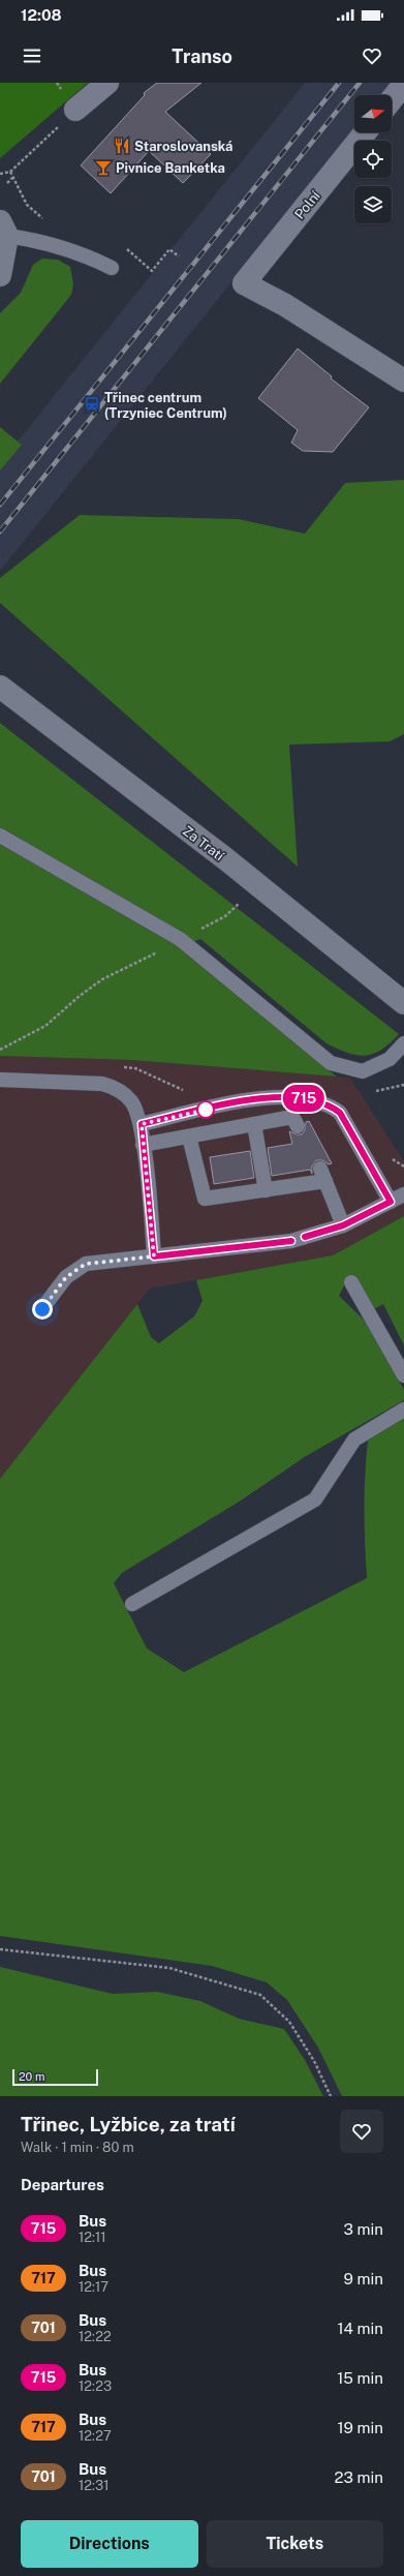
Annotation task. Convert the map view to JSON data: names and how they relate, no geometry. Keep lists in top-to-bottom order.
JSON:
{
  "streets": {
    "street": ["Polní", "Za Tratí"]
  },
  "places": {
    "restaurant": ["Staroslovanská"],
    "bar": ["Pivnice Banketka"],
    "station": ["Třinec centrum (Trzyniec Centrum)"]
  },
  "lines": ["bus line 715"],
  "scale_bar": "20 m",
  "north": "right",
  "page": {
    "status": "12:08",
    "header": "Transo",
    "on_map": "715",
    "scale": "20 m",
    "heading": [
      ["Třinec, Lyžbice, za tratí", "Walk · 1 min · 80 m"],
      "Departures"
    ],
    "list": [
      {
        "mark": "715",
        "name": "Bus",
        "note": "12:11",
        "value": "3 min"
      },
      {
        "mark": "717",
        "name": "Bus",
        "note": "12:17",
        "value": "9 min"
      },
      {
        "mark": "701",
        "name": "Bus",
        "note": "12:22",
        "value": "14 min"
      },
      {
        "mark": "715",
        "name": "Bus",
        "note": "12:23",
        "value": "15 min"
      },
      {
        "mark": "717",
        "name": "Bus",
        "note": "12:27",
        "value": "19 min"
      },
      {
        "mark": "701",
        "name": "Bus",
        "note": "12:31",
        "value": "23 min"
      }
    ],
    "buttons": ["Directions", "Tickets"]
  }
}
